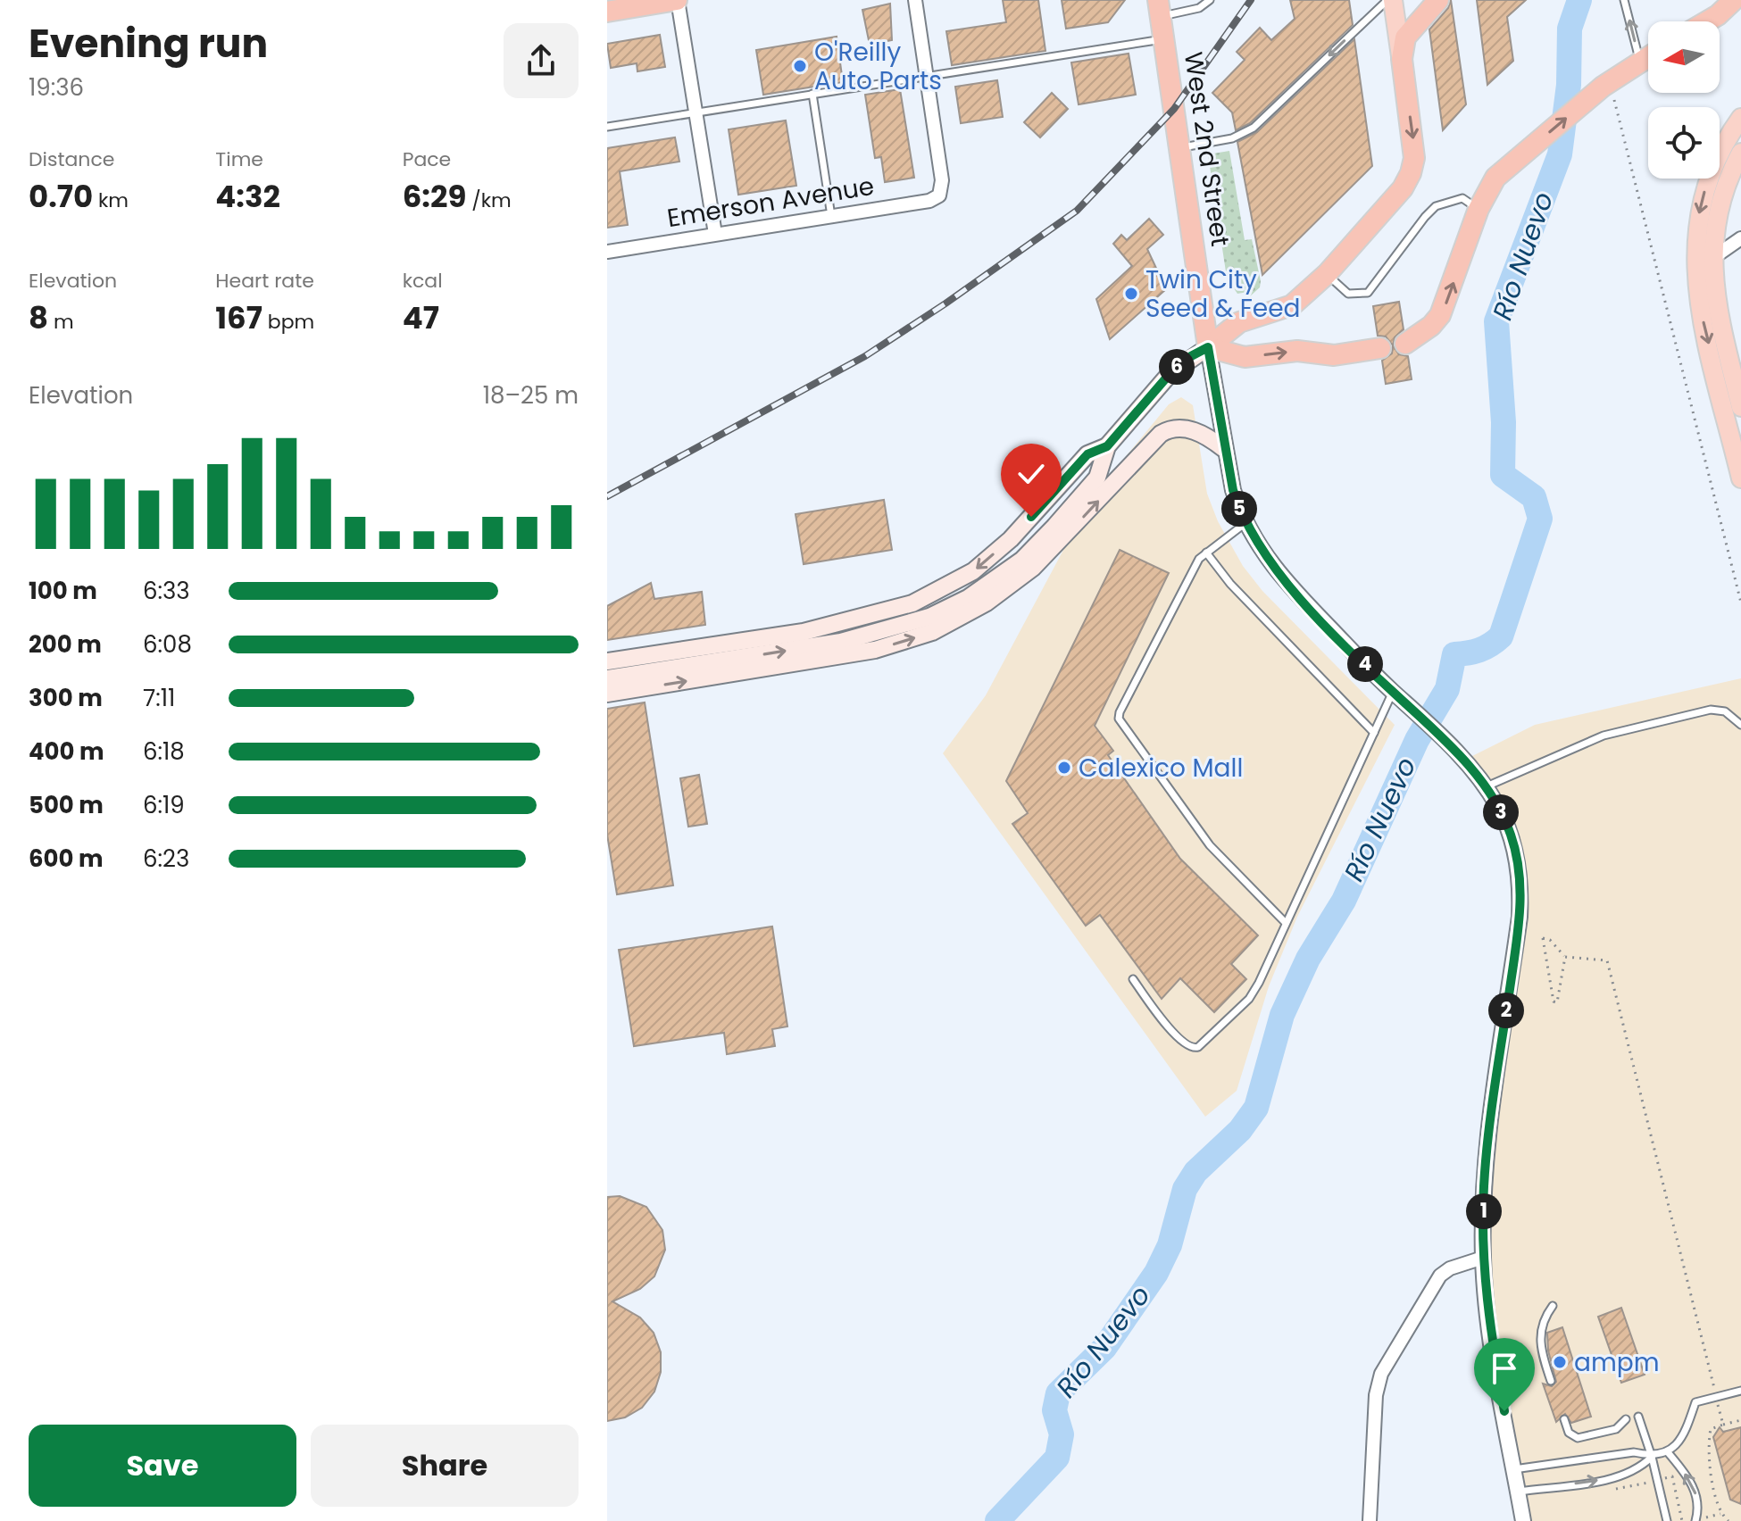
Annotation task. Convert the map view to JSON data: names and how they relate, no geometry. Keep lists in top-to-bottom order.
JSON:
{
  "streets": {
    "highway": ["West 2nd Street"],
    "street": ["Emerson Avenue"]
  },
  "water": ["Río Nuevo"],
  "places": [
    "O'Reilly Auto Parts",
    "Twin City Seed & Feed",
    "Calexico Mall",
    "ampm"
  ],
  "north": "left",
  "page": {
    "heading": ["Evening run", "19:36"],
    "stats": [
      ["Distance", "0.70 km"],
      ["Time", "4:32"],
      ["Pace", "6:29 /km"],
      ["Elevation", "8 m"],
      ["Heart rate", "167 bpm"],
      ["kcal", "47"]
    ],
    "pins": [
      "6",
      "5",
      "4",
      "3",
      "2",
      "1"
    ],
    "chart": ["Elevation", "18–25 m"],
    "list": [
      {
        "name": "100 m",
        "note": "6:33"
      },
      {
        "name": "200 m",
        "note": "6:08"
      },
      {
        "name": "300 m",
        "note": "7:11"
      },
      {
        "name": "400 m",
        "note": "6:18"
      },
      {
        "name": "500 m",
        "note": "6:19"
      },
      {
        "name": "600 m",
        "note": "6:23"
      }
    ],
    "buttons": ["Save", "Share"]
  }
}
